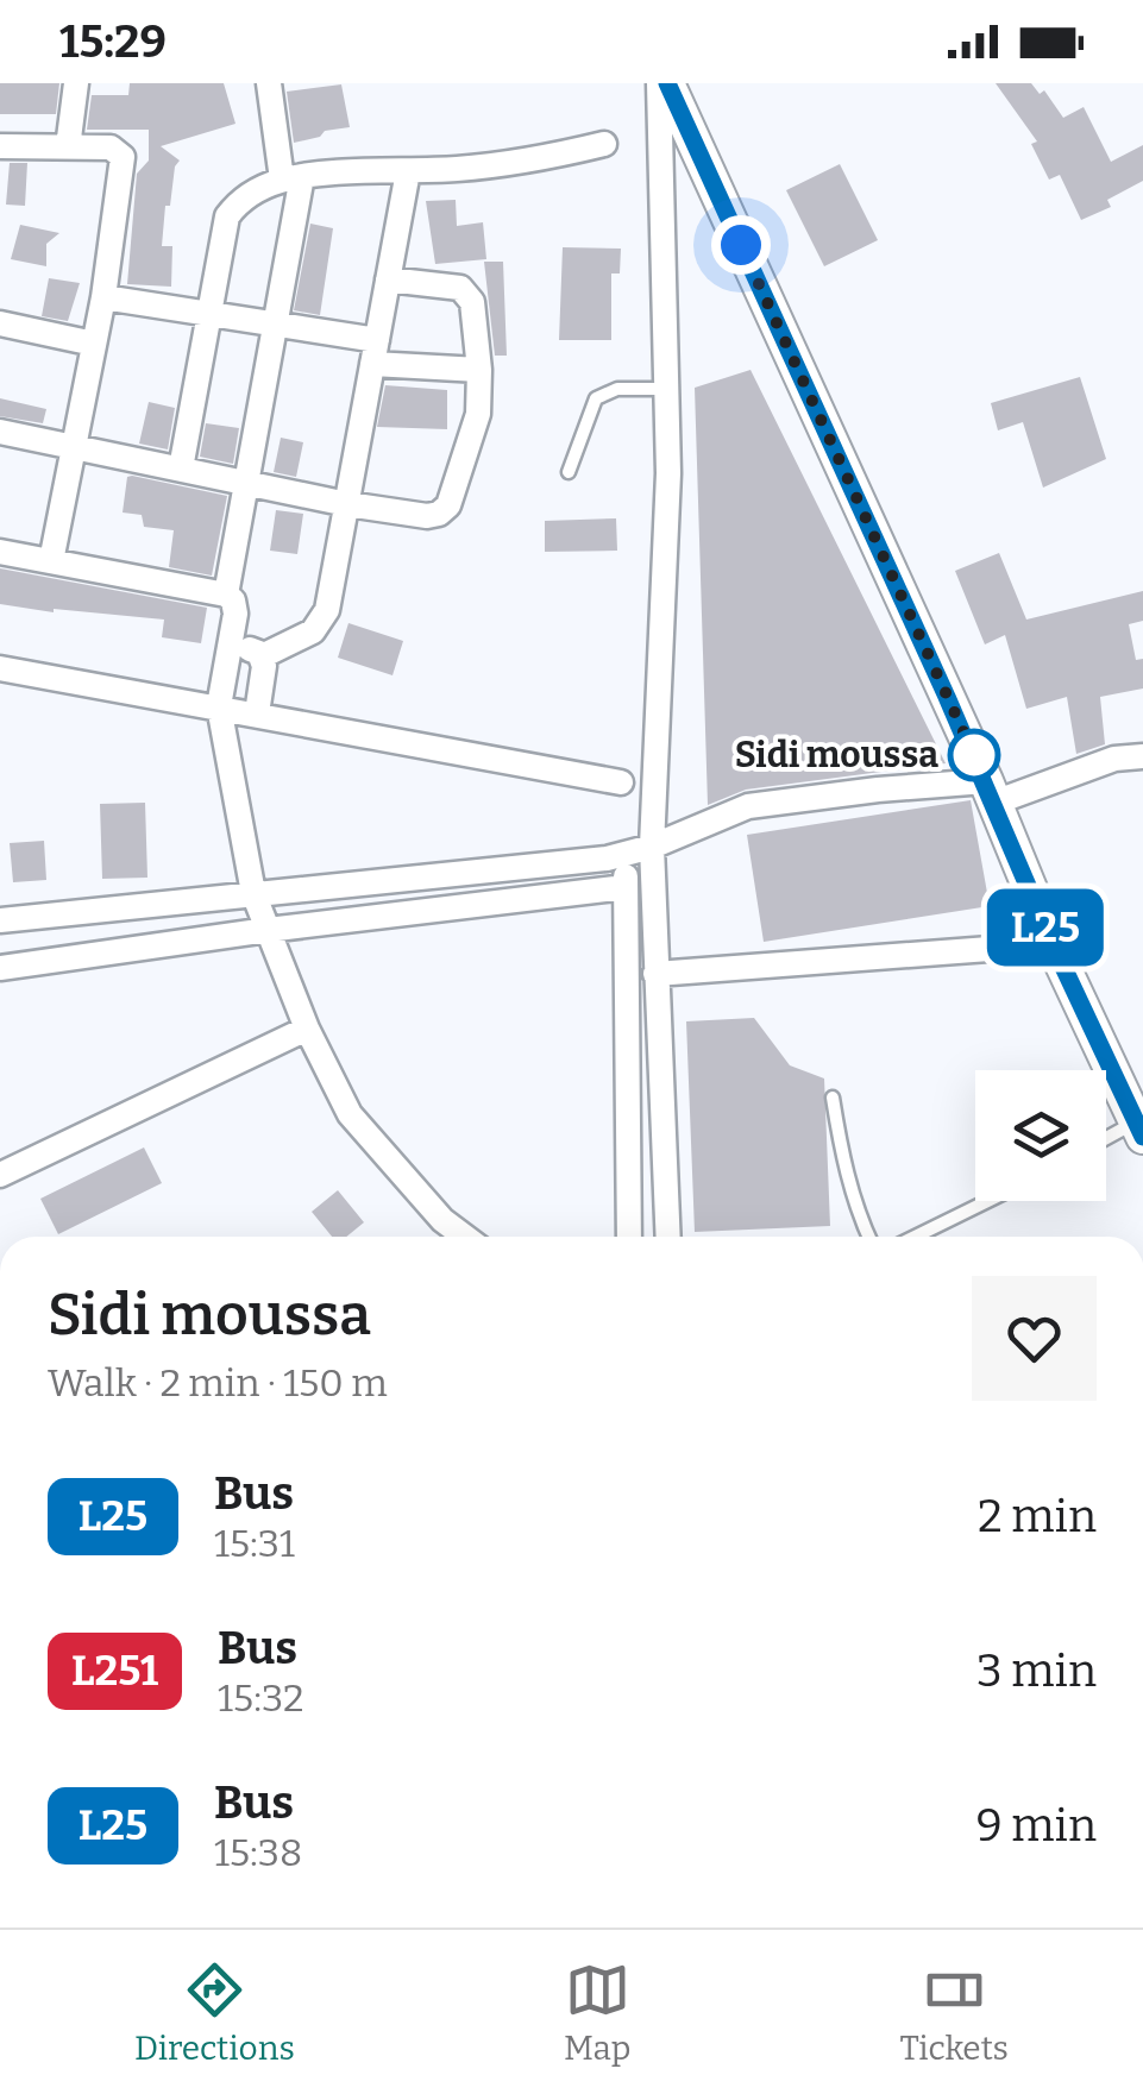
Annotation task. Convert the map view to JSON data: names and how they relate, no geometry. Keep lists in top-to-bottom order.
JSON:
{
  "places": ["Sidi moussa"],
  "lines": ["bus line L25"],
  "page": {
    "status": "15:29",
    "on_map": "L25",
    "heading": ["Sidi moussa", "Walk · 2 min · 150 m"],
    "list": [
      {
        "mark": "L25",
        "name": "Bus",
        "note": "15:31",
        "value": "2 min"
      },
      {
        "mark": "L251",
        "name": "Bus",
        "note": "15:32",
        "value": "3 min"
      },
      {
        "mark": "L25",
        "name": "Bus",
        "note": "15:38",
        "value": "9 min"
      }
    ],
    "tabs": ["Directions", "Map", "Tickets"]
  }
}
